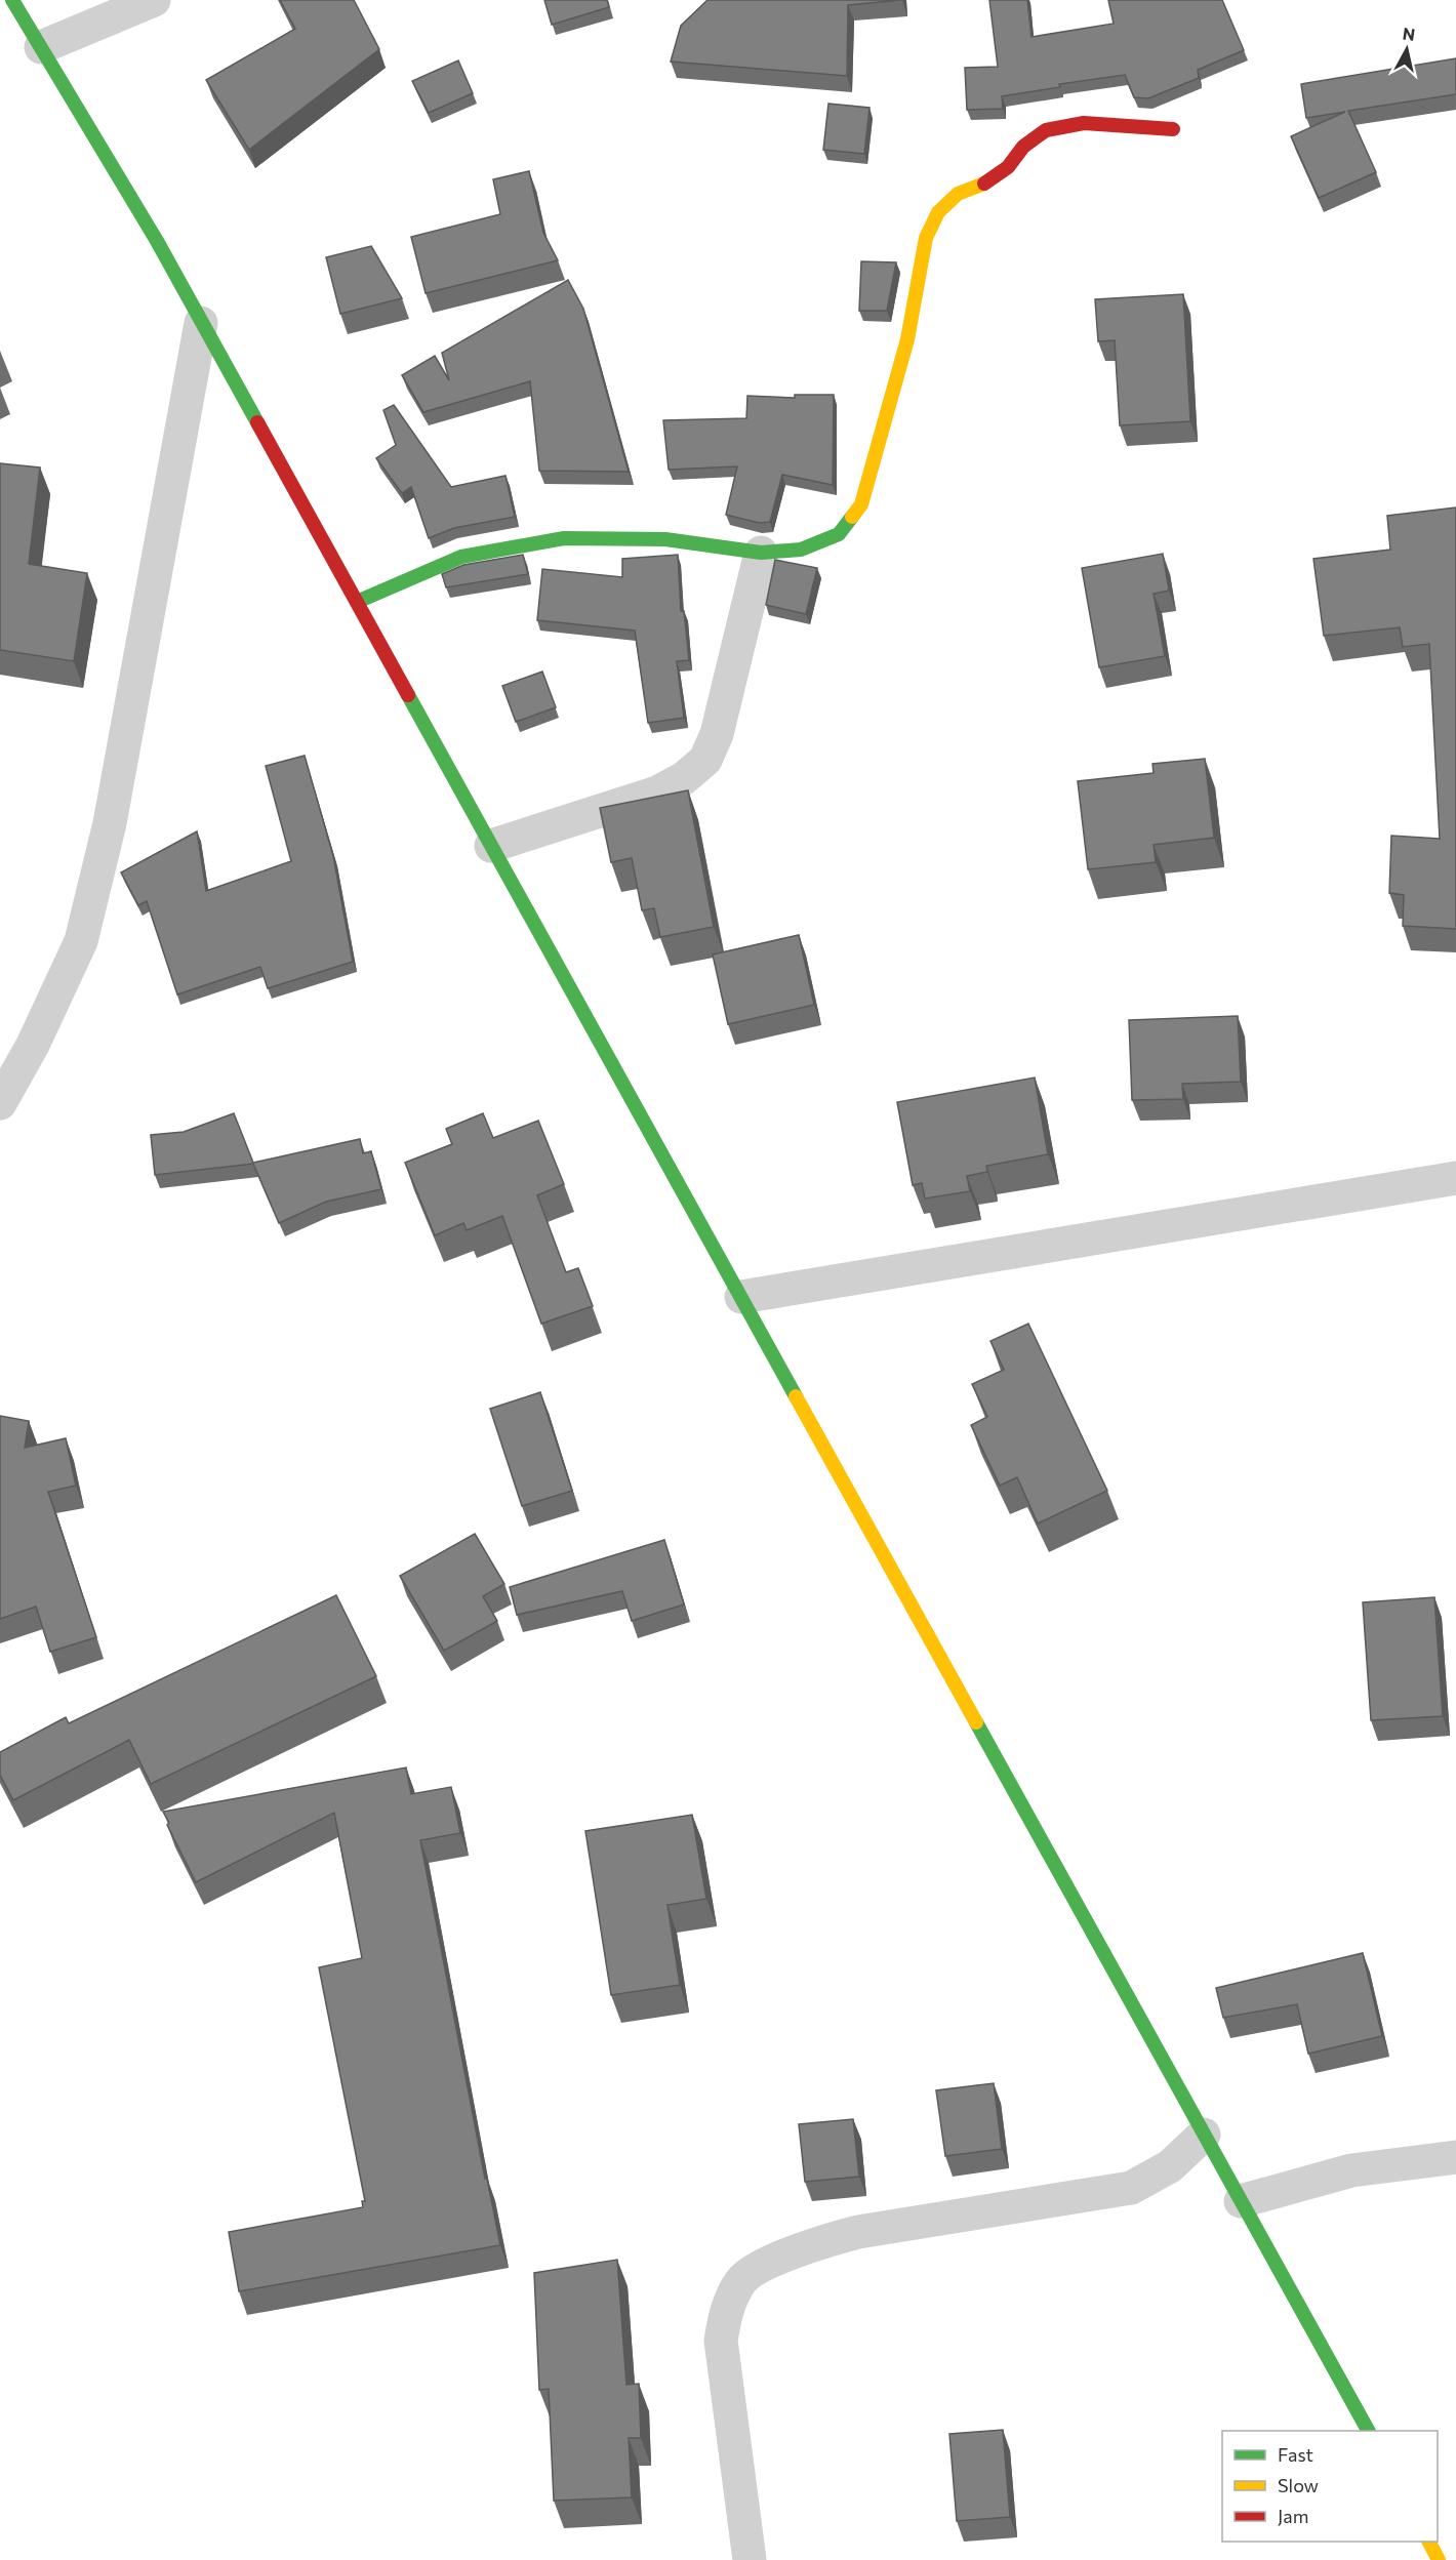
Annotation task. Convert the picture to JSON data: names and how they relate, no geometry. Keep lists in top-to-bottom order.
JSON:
{
  "legend": ["Fast", "Slow", "Jam"],
  "north": "top"
}
